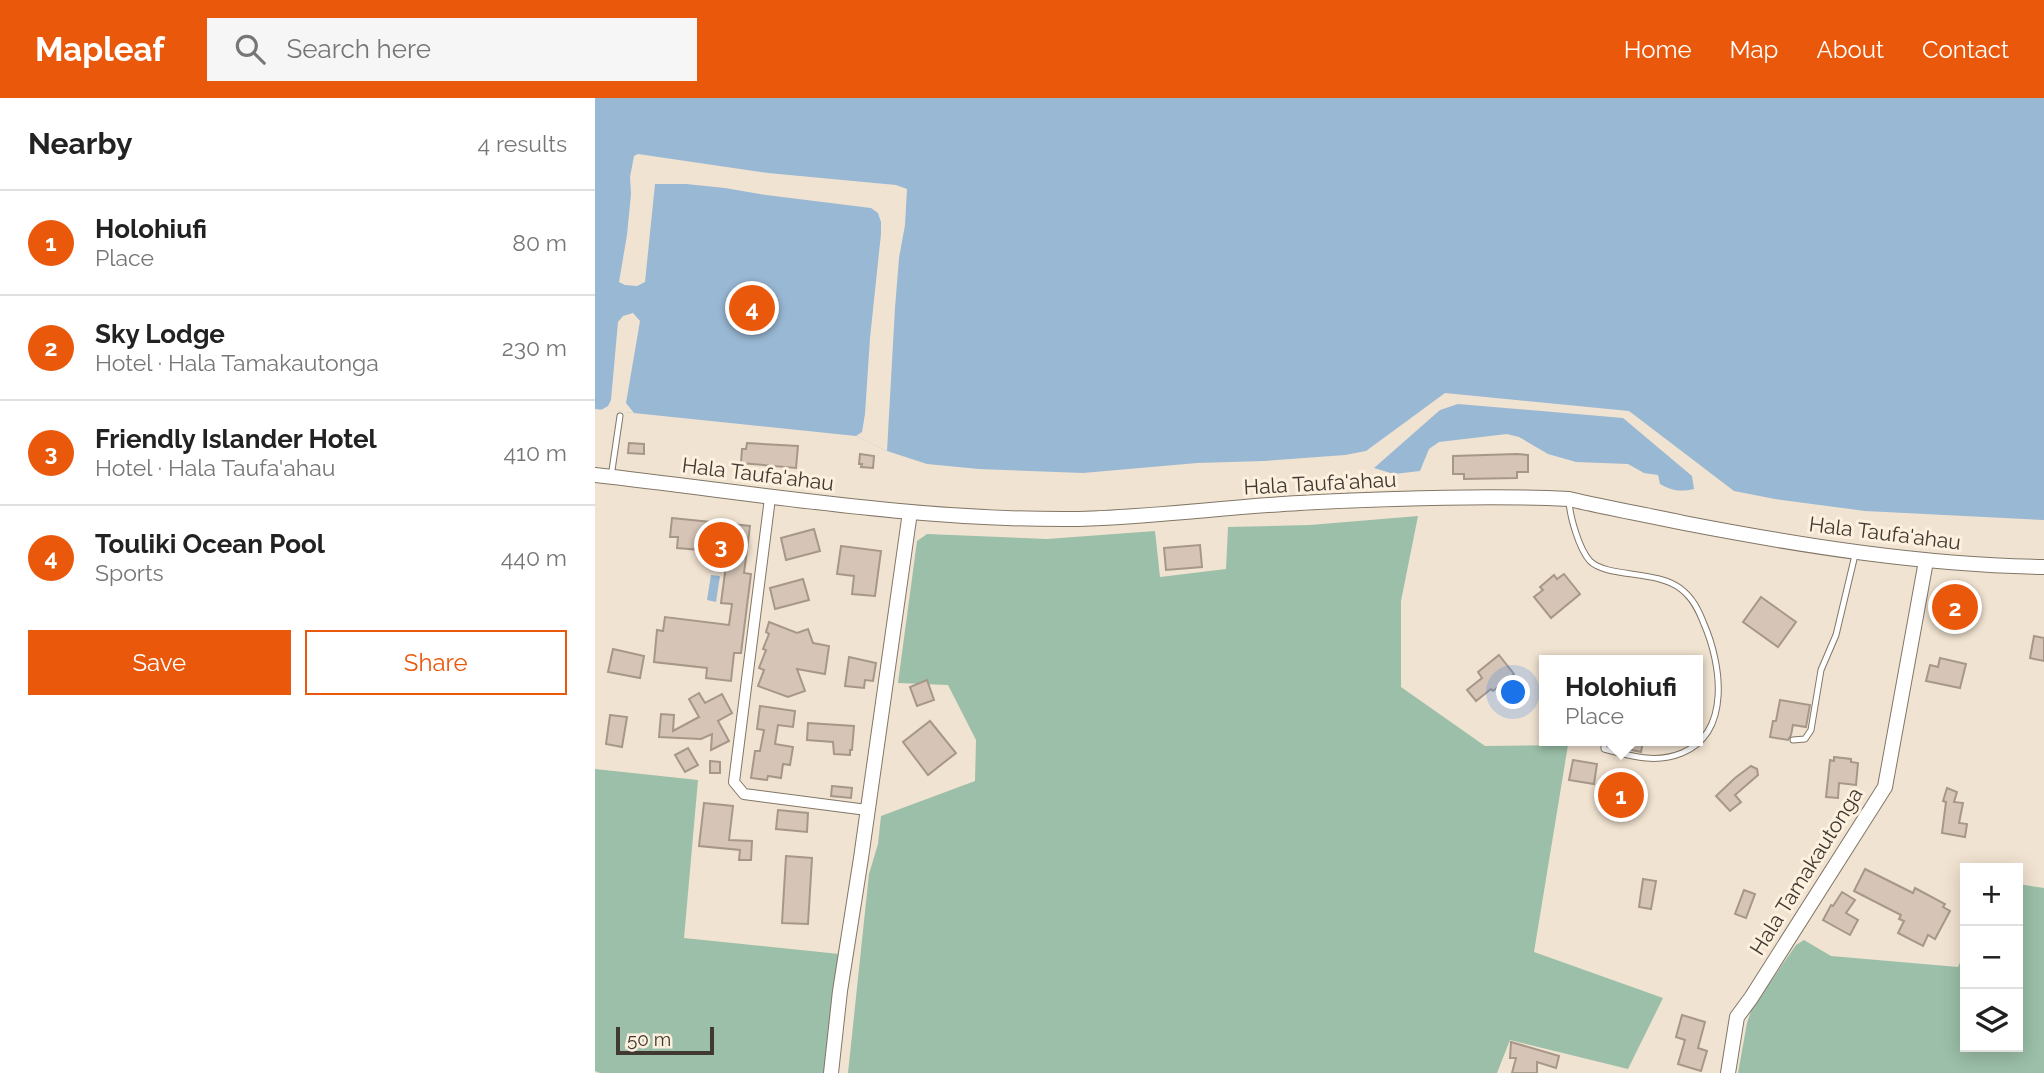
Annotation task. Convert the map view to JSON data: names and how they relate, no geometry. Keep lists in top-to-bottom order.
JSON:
{
  "streets": {
    "street": ["Hala Taufa'ahau", "Hala Tamakautonga"]
  },
  "crossings": [
    ["Hala Taufa'ahau", "Hala Tamakautonga"]
  ],
  "scale_bar": "50 m",
  "page": {
    "header": "Mapleaf",
    "search": "Search here",
    "nav": [
      "Home",
      "Map",
      "About",
      "Contact"
    ],
    "heading": ["Nearby", "4 results"],
    "list": [
      {
        "mark": "1",
        "name": "Holohiufi",
        "note": "Place",
        "value": "80 m"
      },
      {
        "mark": "2",
        "name": "Sky Lodge",
        "note": "Hotel · Hala Tamakautonga",
        "value": "230 m"
      },
      {
        "mark": "3",
        "name": "Friendly Islander Hotel",
        "note": "Hotel · Hala Taufa'ahau",
        "value": "410 m"
      },
      {
        "mark": "4",
        "name": "Touliki Ocean Pool",
        "note": "Sports",
        "value": "440 m"
      }
    ],
    "pins": [
      "4",
      "3",
      "2",
      "1"
    ],
    "buttons": ["Save", "Share"],
    "popup": ["Holohiufi", "Place"],
    "map_buttons": ["+", "−"],
    "scale": "50 m"
  }
}
